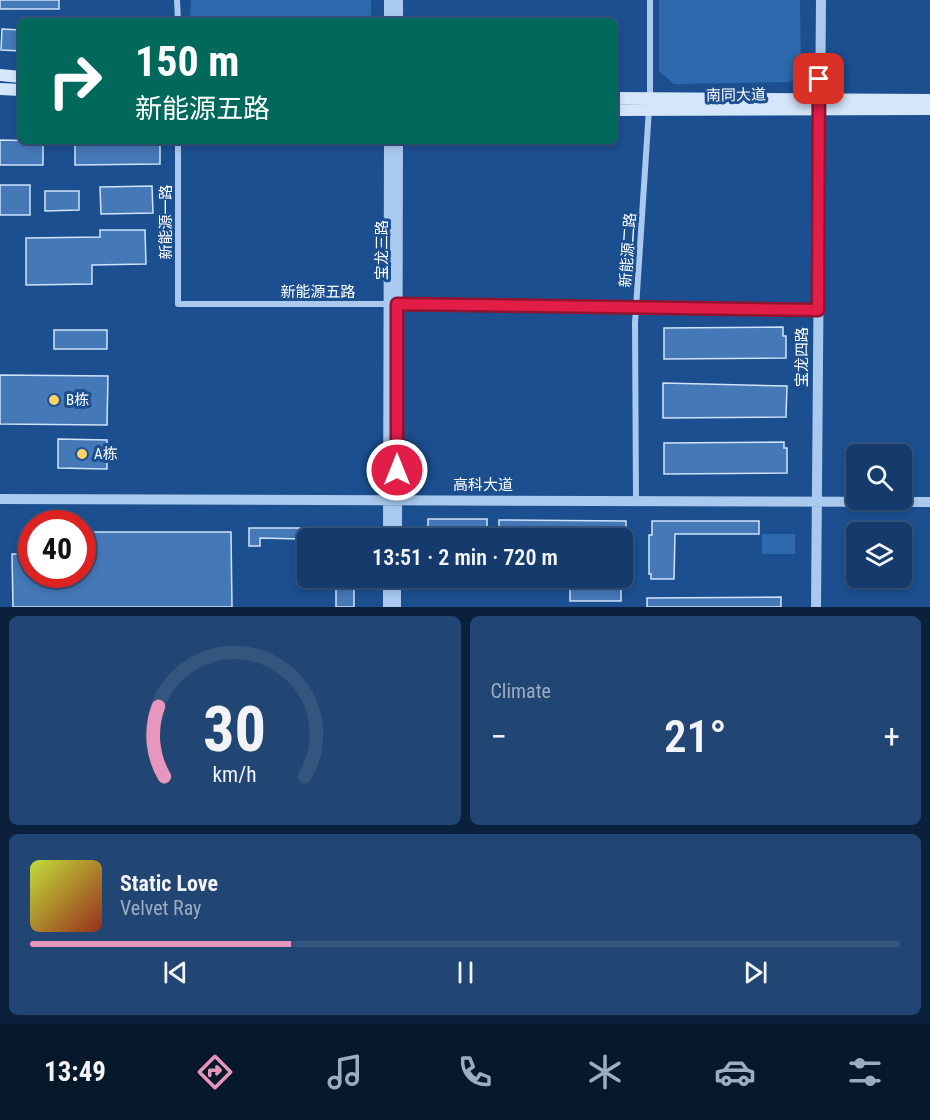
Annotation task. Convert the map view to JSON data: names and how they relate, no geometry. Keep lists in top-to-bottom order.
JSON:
{
  "streets": {
    "main road": ["南同大道"],
    "street": [
      "新能源一路",
      "宝龙三路",
      "新能源二路",
      "新能源五路",
      "宝龙四路",
      "高科大道"
    ]
  },
  "crossings": [
    ["南同大道", "新能源二路"],
    ["南同大道", "宝龙四路"],
    ["新能源一路", "新能源五路"],
    ["宝龙三路", "新能源五路"],
    ["宝龙三路", "高科大道"],
    ["新能源二路", "新能源五路"],
    ["新能源二路", "高科大道"],
    ["新能源五路", "宝龙四路"],
    ["宝龙四路", "高科大道"]
  ],
  "places": ["B栋", "A栋"],
  "page": {
    "turn": ["150 m", "新能源五路"],
    "limit": "40",
    "trip": "13:51 · 2 min · 720 m",
    "tile": "Climate",
    "heat": ["−", "21°", "+"],
    "song": ["Static Love", "Velvet Ray"],
    "tabs": "13:49",
    "gauge": ["30", "km/h"]
  }
}
